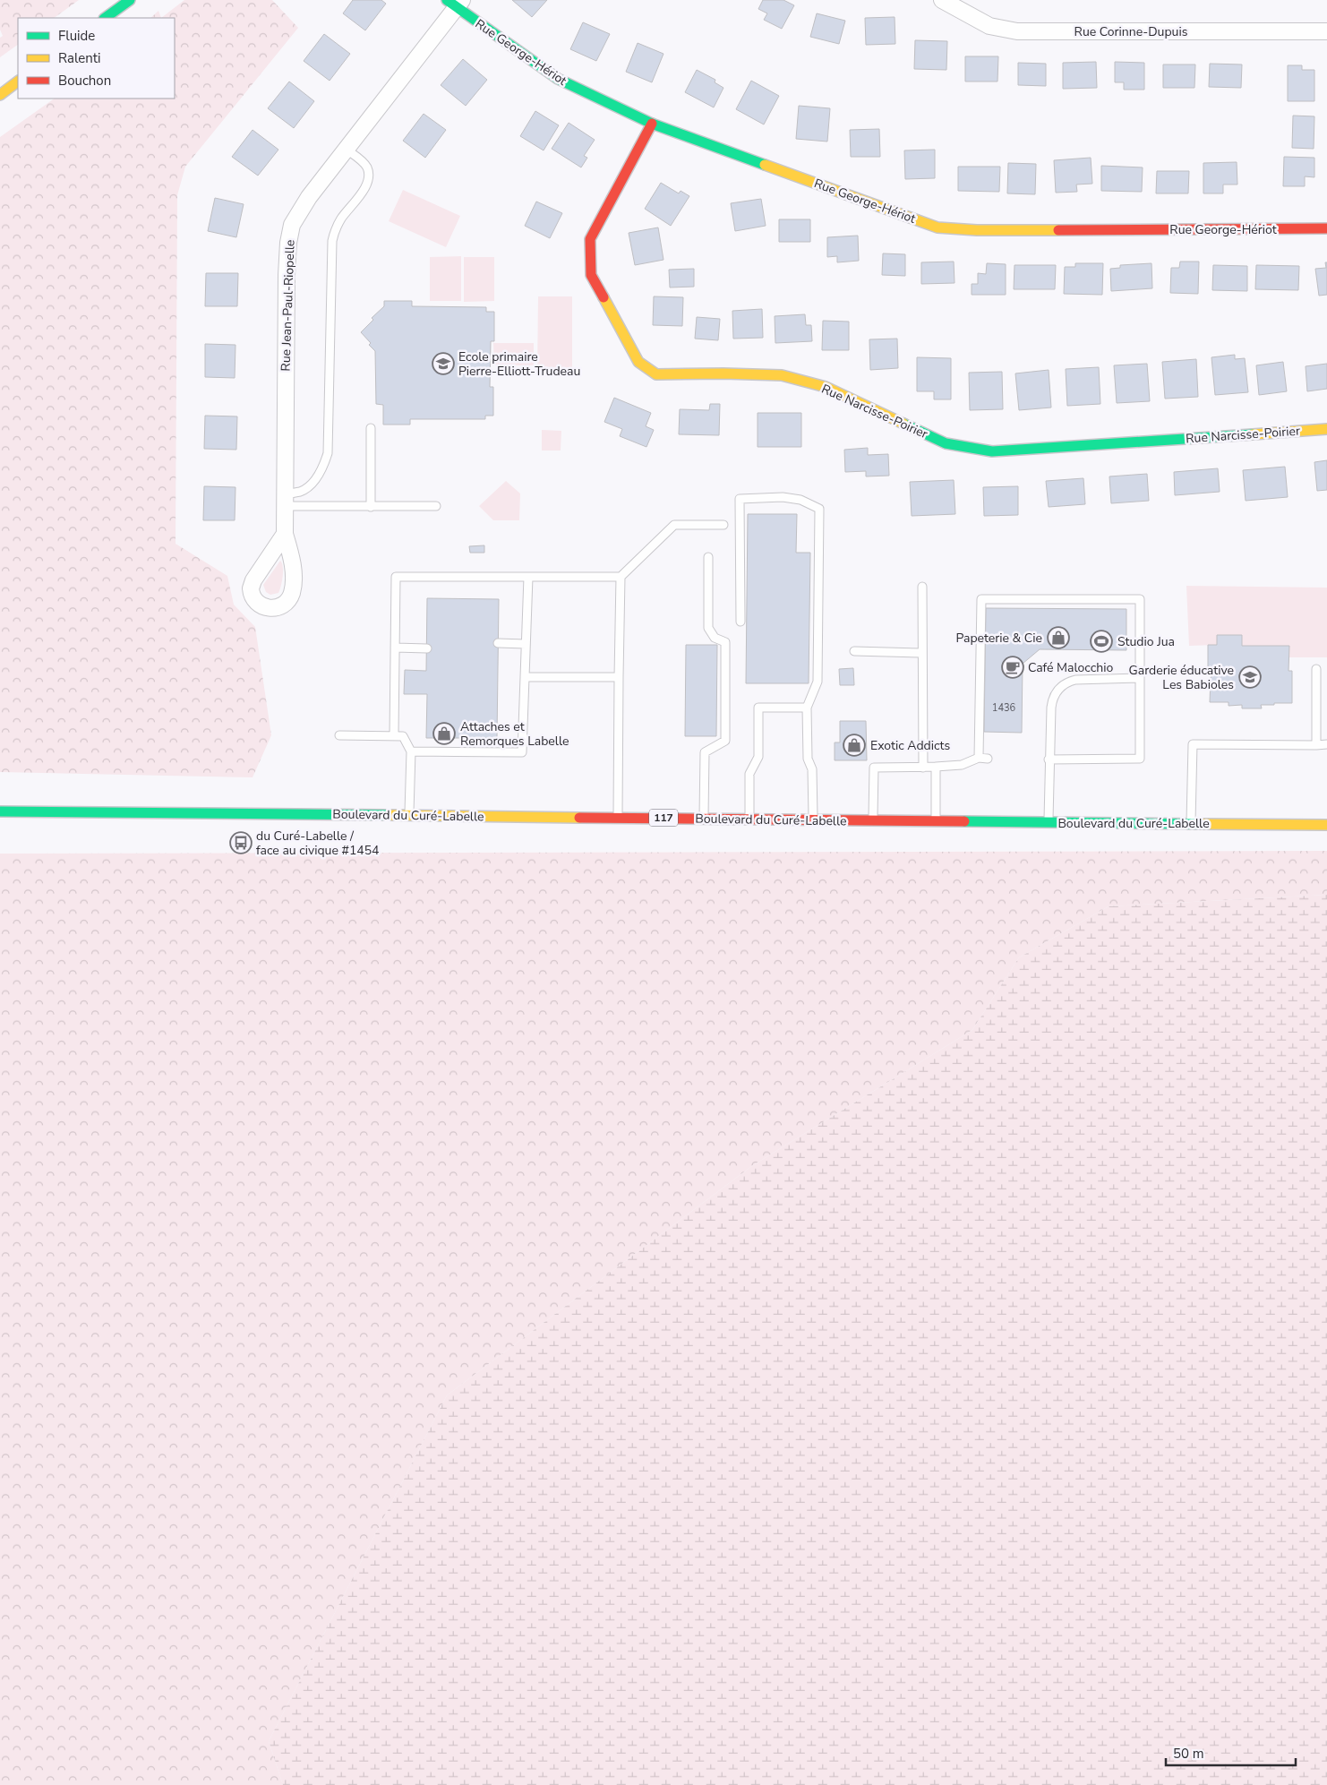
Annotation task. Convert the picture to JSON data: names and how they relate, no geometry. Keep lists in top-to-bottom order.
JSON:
{
  "streets": {
    "street": [
      "Rue Corinne-Dupuis",
      "Rue George-Hériot",
      "Rue Jean-Paul-Riopelle",
      "Rue Narcisse-Poirier",
      "Boulevard du Curé-Labelle",
      "117"
    ]
  },
  "crossings": [
    ["Rue George-Hériot", "Rue Jean-Paul-Riopelle"],
    ["Rue George-Hériot", "Rue Narcisse-Poirier"]
  ],
  "places": {
    "school or university": ["Ecole primaire Pierre-Elliott-Trudeau", "Garderie éducative Les Babioles"],
    "shop": ["Papeterie & Cie", "Attaches et Remorques Labelle", "Exotic Addicts"],
    "sports": ["Studio Jua"],
    "cafe": ["Café Malocchio"],
    "bus stop": ["du Curé-Labelle / face au civique #1454"]
  },
  "house_numbers": ["1436"],
  "legend": ["Fluide", "Ralenti", "Bouchon"],
  "scale_bar": "50 m"
}
